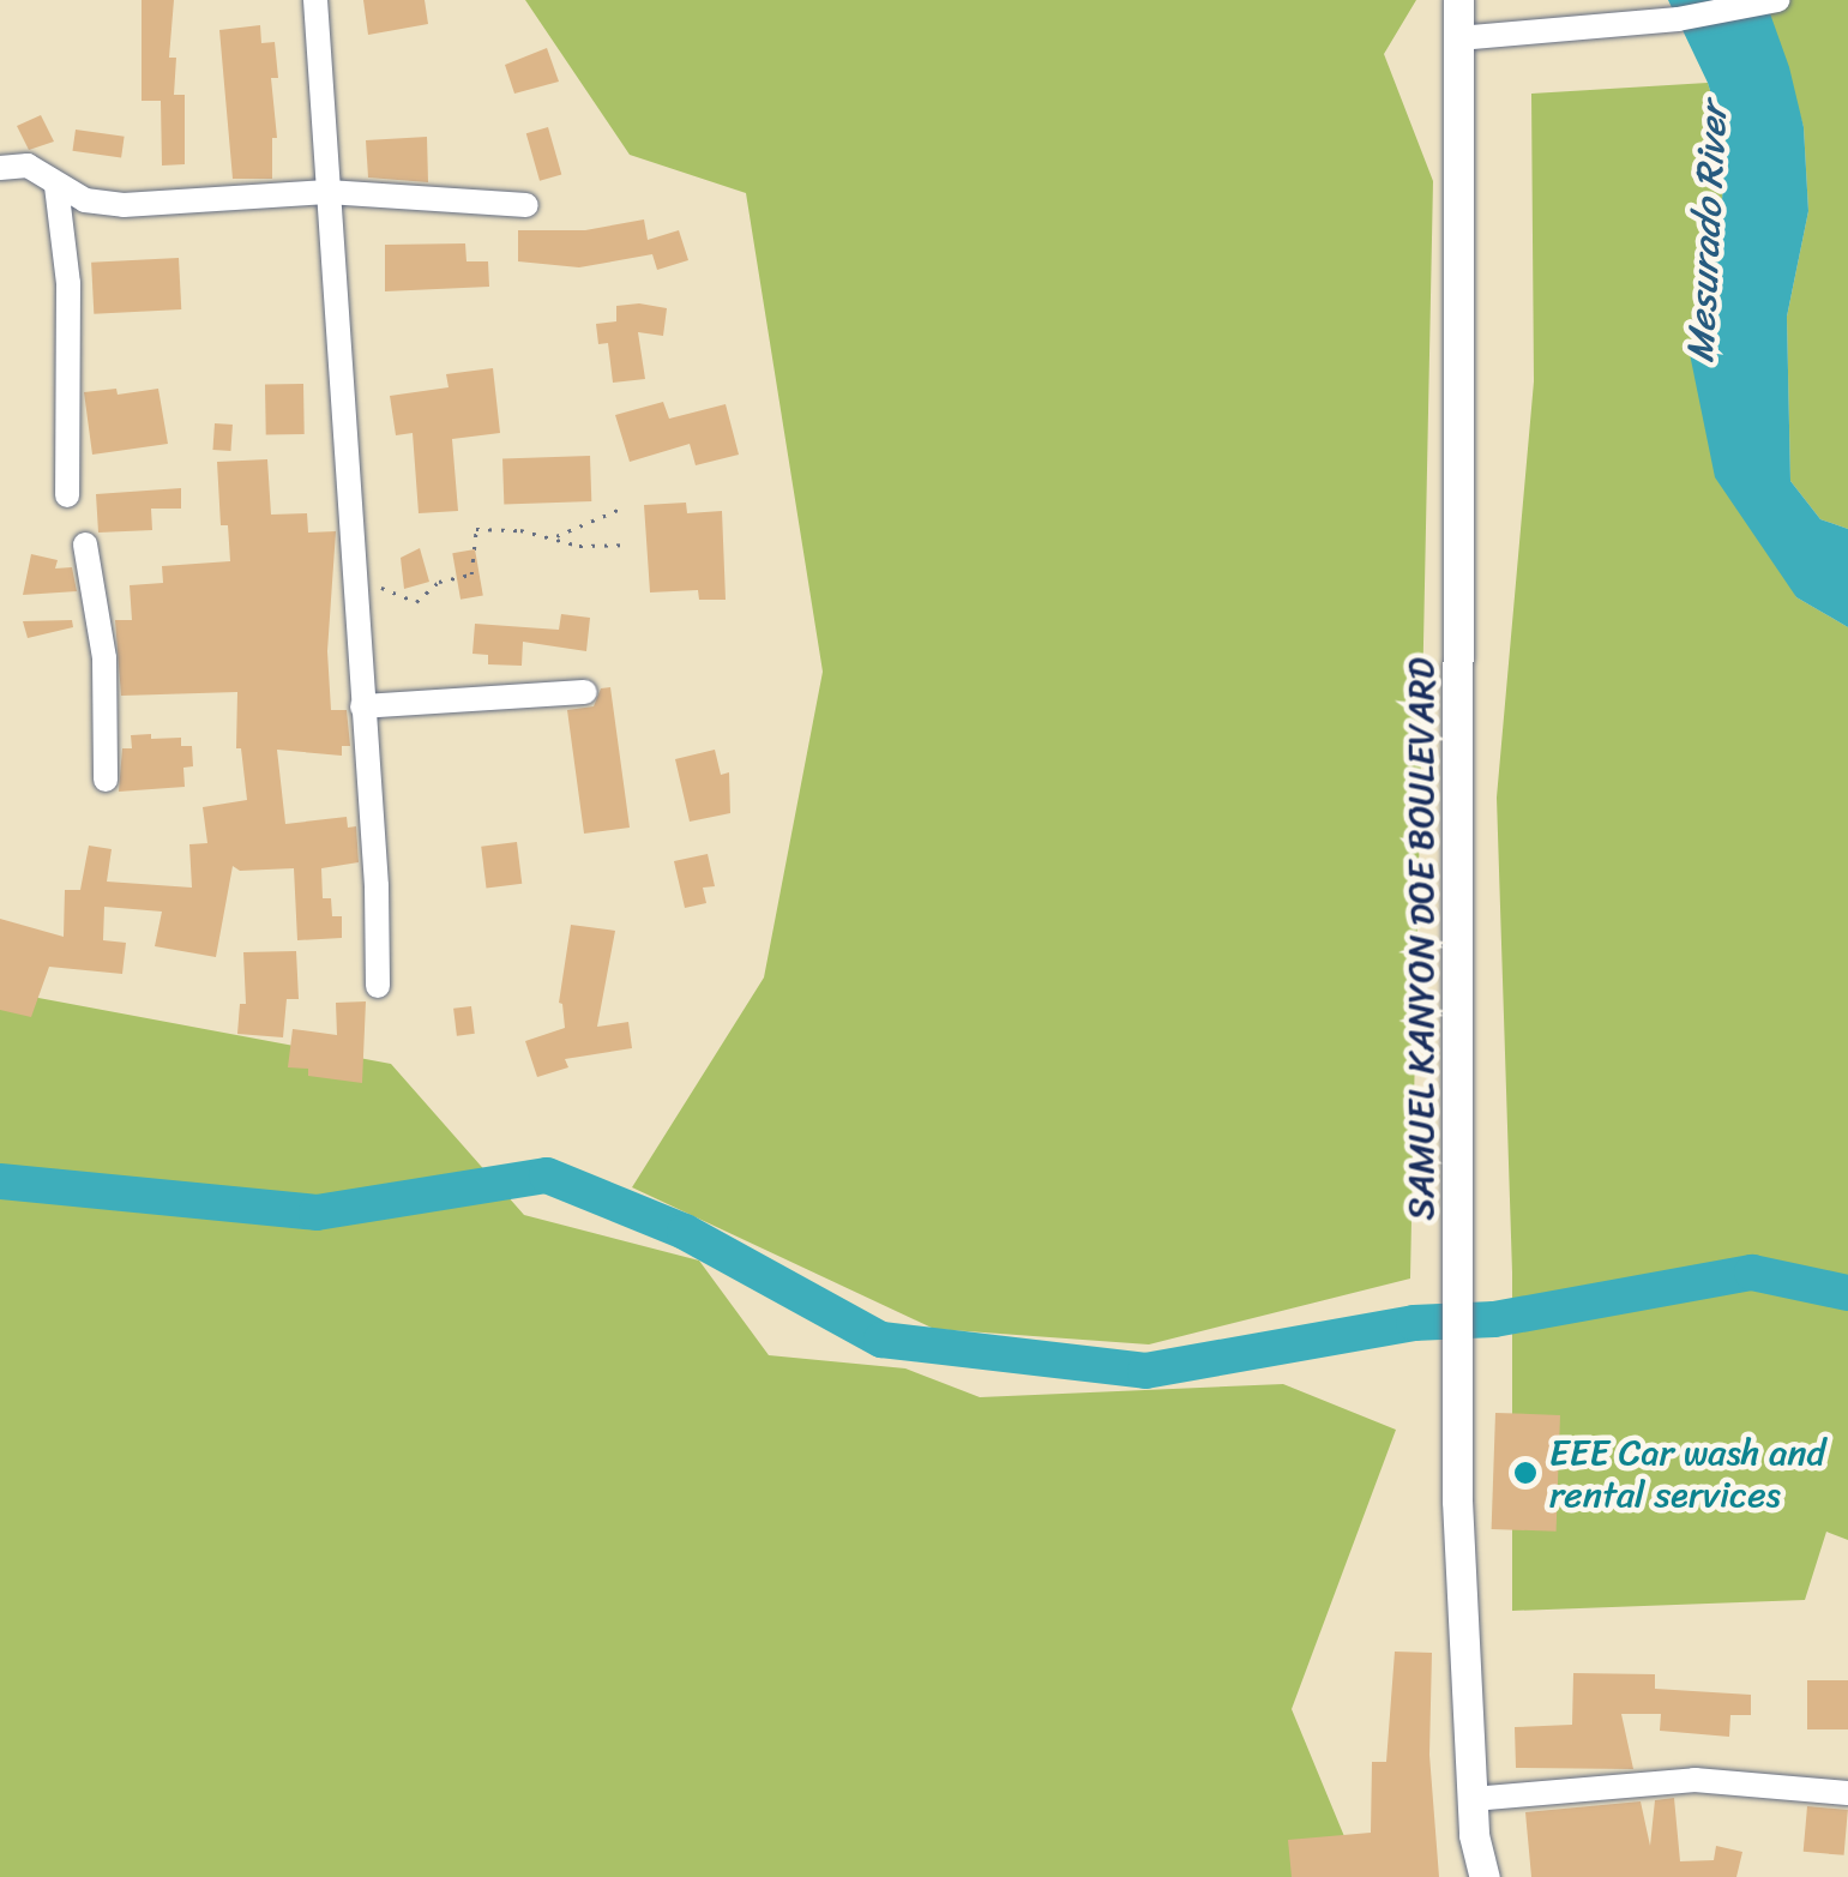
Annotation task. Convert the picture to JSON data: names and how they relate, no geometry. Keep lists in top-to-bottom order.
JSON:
{
  "streets": {
    "street": ["SAMUEL KANYON DOE BOULEVARD"]
  },
  "water": ["Mesurado River"],
  "places": ["EEE Car wash and rental services"]
}
